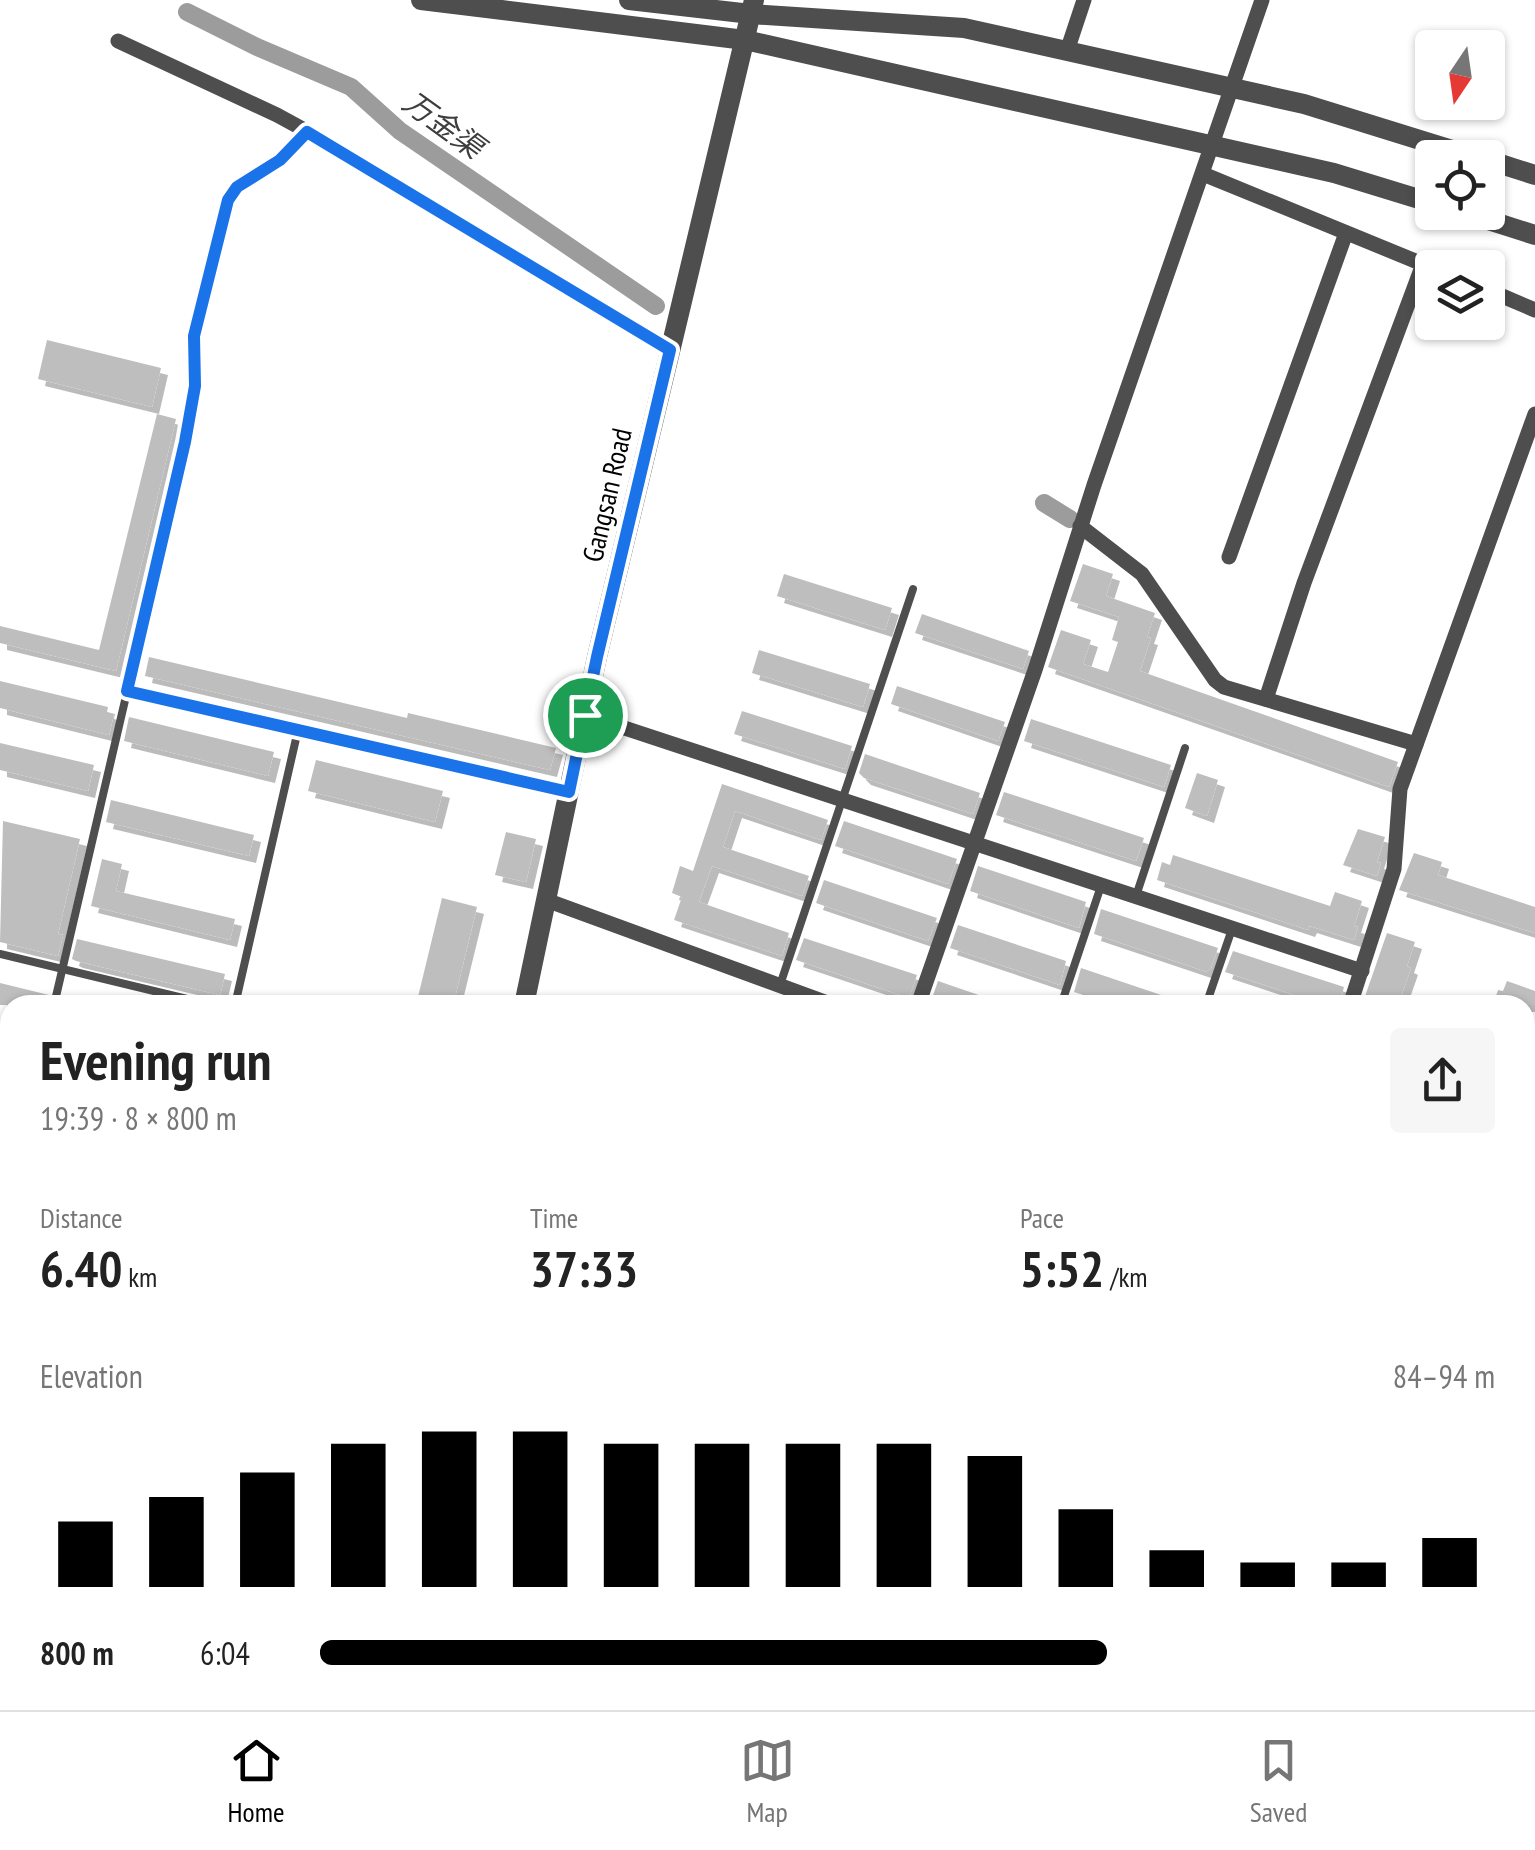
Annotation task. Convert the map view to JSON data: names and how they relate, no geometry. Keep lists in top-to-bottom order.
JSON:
{
  "streets": {
    "street": ["Gangsan Road"]
  },
  "water": ["万金渠"],
  "north": "bottom",
  "page": {
    "heading": ["Evening run", "19:39 · 8 × 800 m"],
    "stats": [
      ["Distance", "6.40 km"],
      ["Time", "37:33"],
      ["Pace", "5:52 /km"]
    ],
    "chart": ["Elevation", "84–94 m"],
    "list": [
      {
        "name": "800 m",
        "note": "6:04"
      }
    ],
    "tabs": ["Home", "Map", "Saved"]
  }
}
